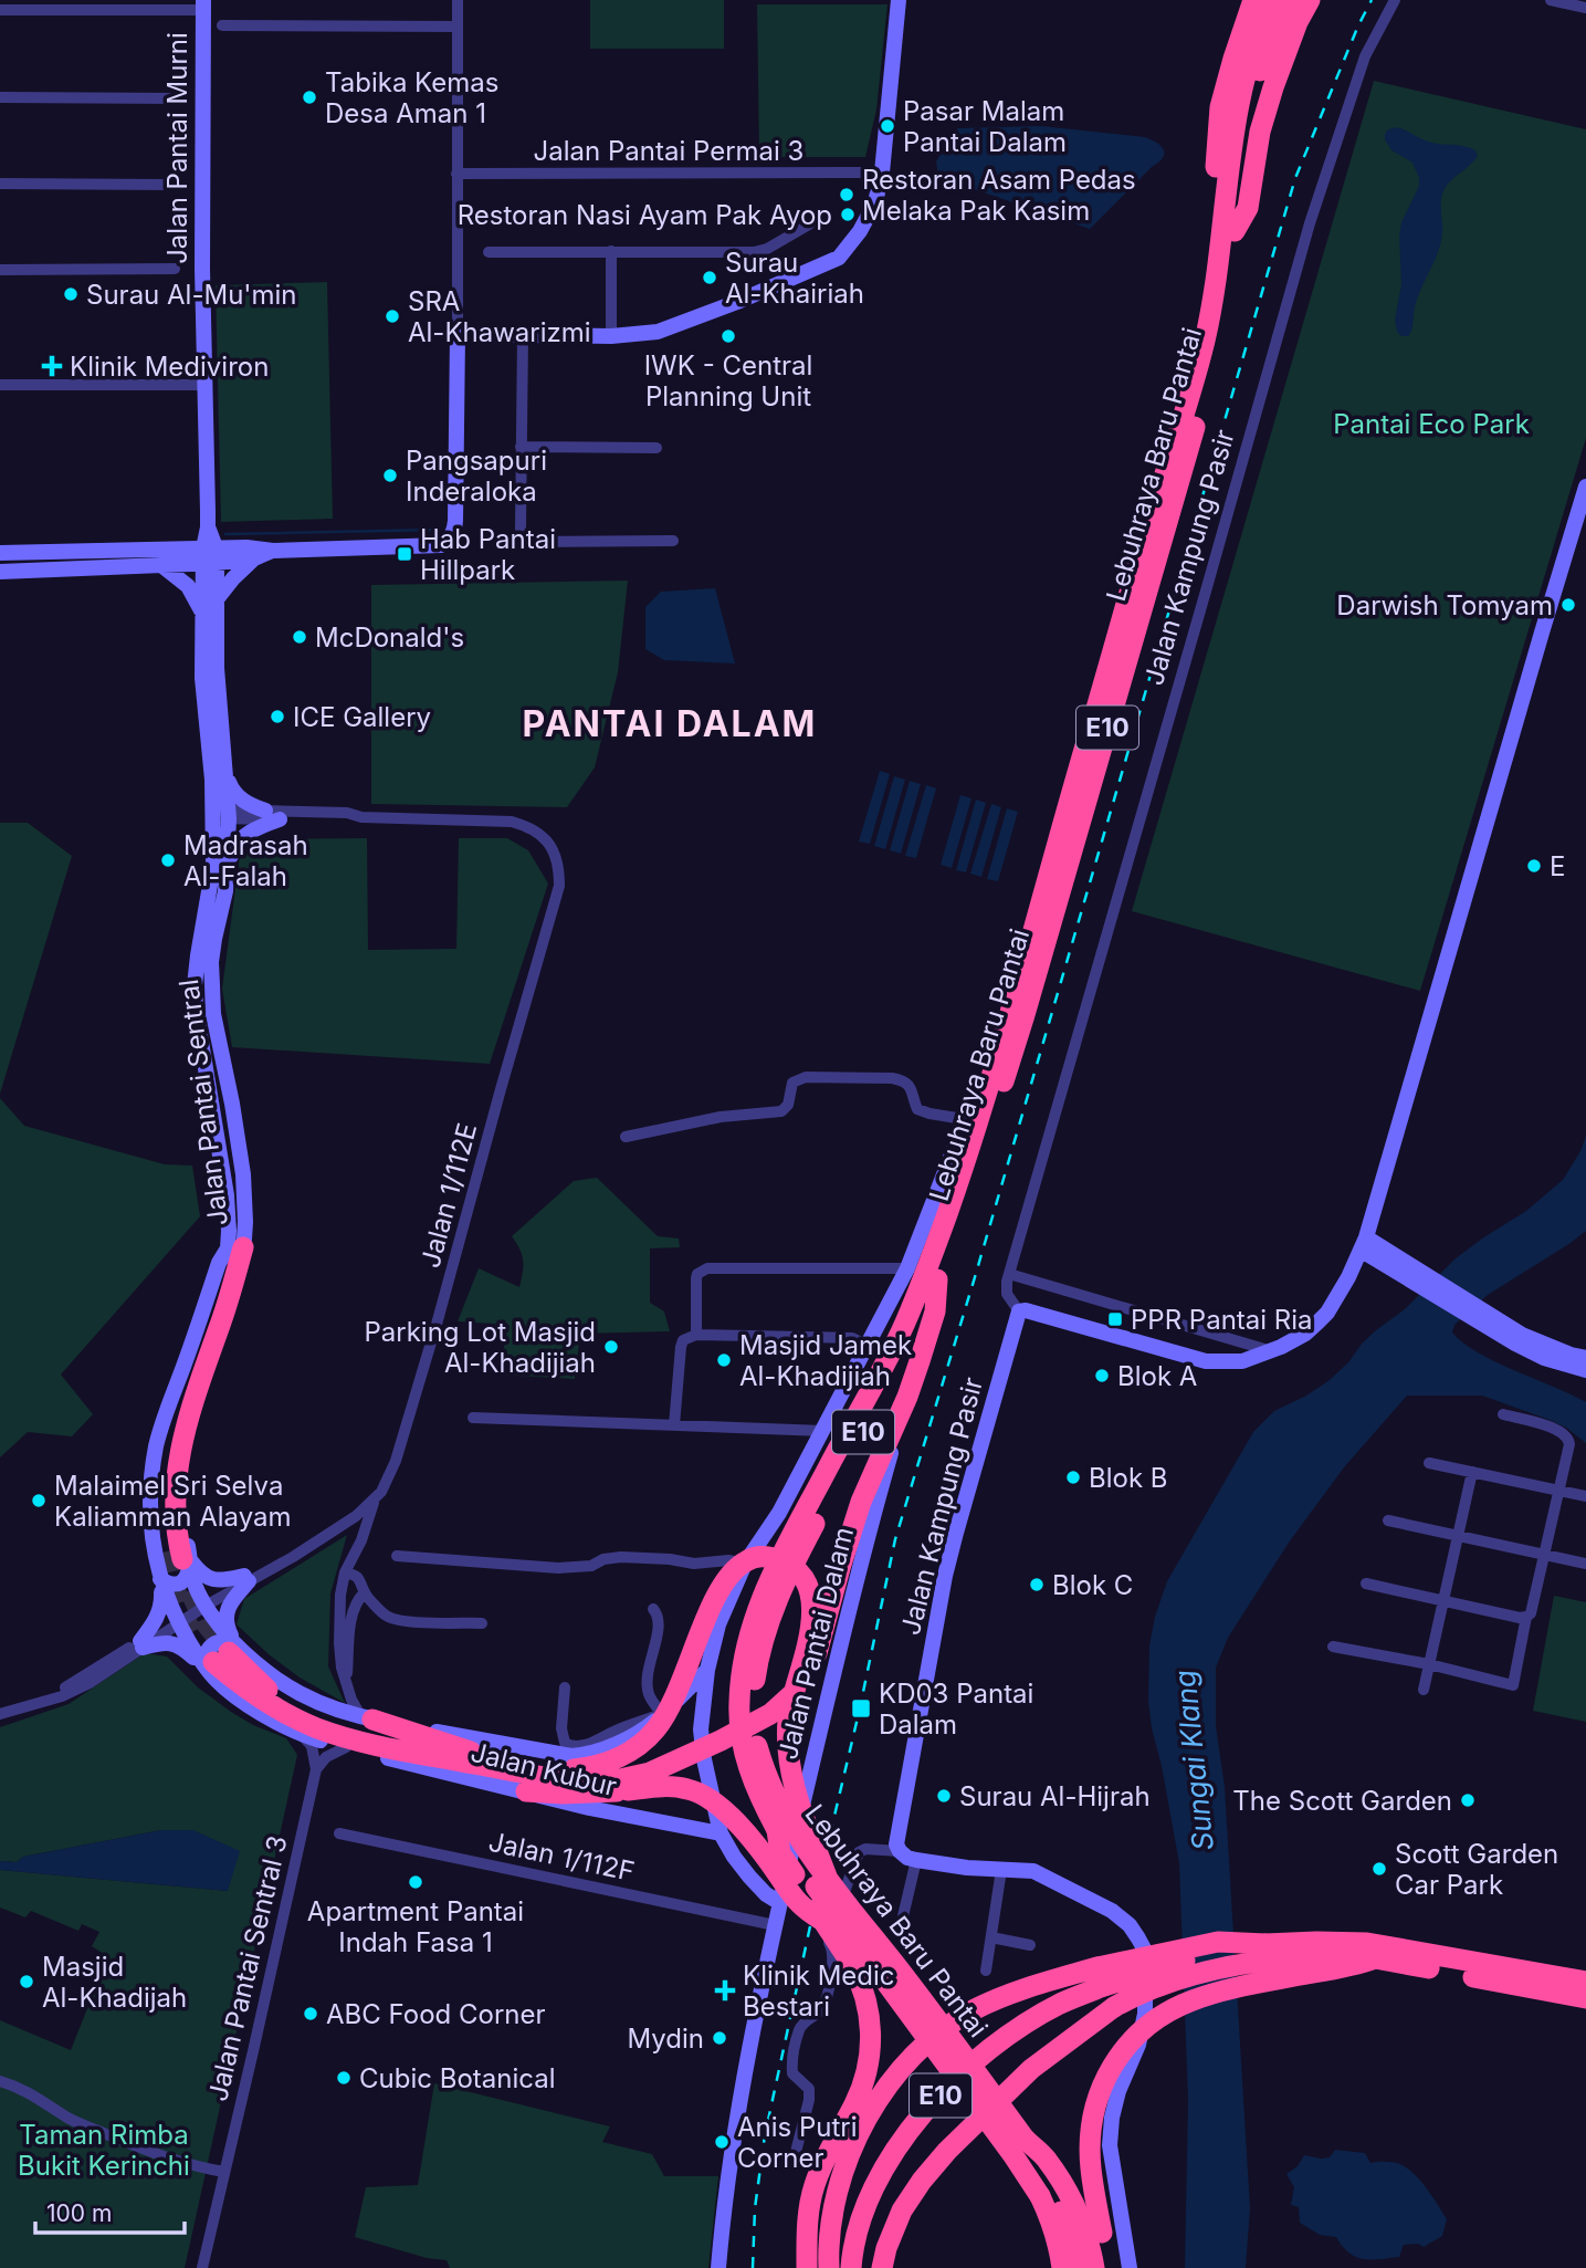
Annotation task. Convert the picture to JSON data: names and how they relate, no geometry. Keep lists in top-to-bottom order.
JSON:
{
  "streets": {
    "highway": ["Lebuhraya Baru Pantai", "E10"],
    "street": [
      "Jalan Pantai Murni",
      "Jalan Pantai Permai 3",
      "Jalan Kampung Pasir",
      "Jalan Pantai Sentral",
      "Jalan 1/112E",
      "Jalan Pantai Dalam",
      "Jalan Kubur",
      "Jalan 1/112F",
      "Jalan Pantai Sentral 3"
    ]
  },
  "crossings": [
    ["Jalan Pantai Murni", "Jalan Pantai Sentral"],
    ["Jalan Pantai Sentral", "Jalan 1/112E"],
    ["Jalan Pantai Sentral", "Jalan Kubur"],
    ["Jalan Pantai Dalam", "Jalan 1/112F"]
  ],
  "districts": ["PANTAI DALAM"],
  "water": ["Sungai Klang"],
  "parks": ["Pantai Eco Park", "Taman Rimba Bukit Kerinchi"],
  "places": {
    "other": [
      "Tabika Kemas Desa Aman 1",
      "Pasar Malam Pantai Dalam",
      "Restoran Asam Pedas Melaka Pak Kasim",
      "Restoran Nasi Ayam Pak Ayop",
      "Surau Al-Khairiah",
      "Surau Al-Mu'min",
      "SRA Al-Khawarizmi",
      "IWK - Central Planning Unit",
      "Pangsapuri Inderaloka",
      "Darwish Tomyam",
      "McDonald's",
      "ICE Gallery",
      "Madrasah Al-Falah",
      "E",
      "Parking Lot Masjid Al-Khadijiah",
      "Masjid Jamek Al-Khadijiah",
      "Blok A",
      "Blok B",
      "Malaimel Sri Selva Kaliamman Alayam",
      "Blok C",
      "Surau Al-Hijrah",
      "The Scott Garden",
      "Scott Garden Car Park",
      "Apartment Pantai Indah Fasa 1",
      "Masjid Al-Khadijah",
      "ABC Food Corner",
      "Mydin",
      "Cubic Botanical",
      "Anis Putri Corner"
    ],
    "health": ["Klinik Mediviron", "Klinik Medic Bestari"],
    "transit": ["Hab Pantai Hillpark", "PPR Pantai Ria", "KD03 Pantai Dalam"]
  },
  "scale_bar": "100 m"
}
